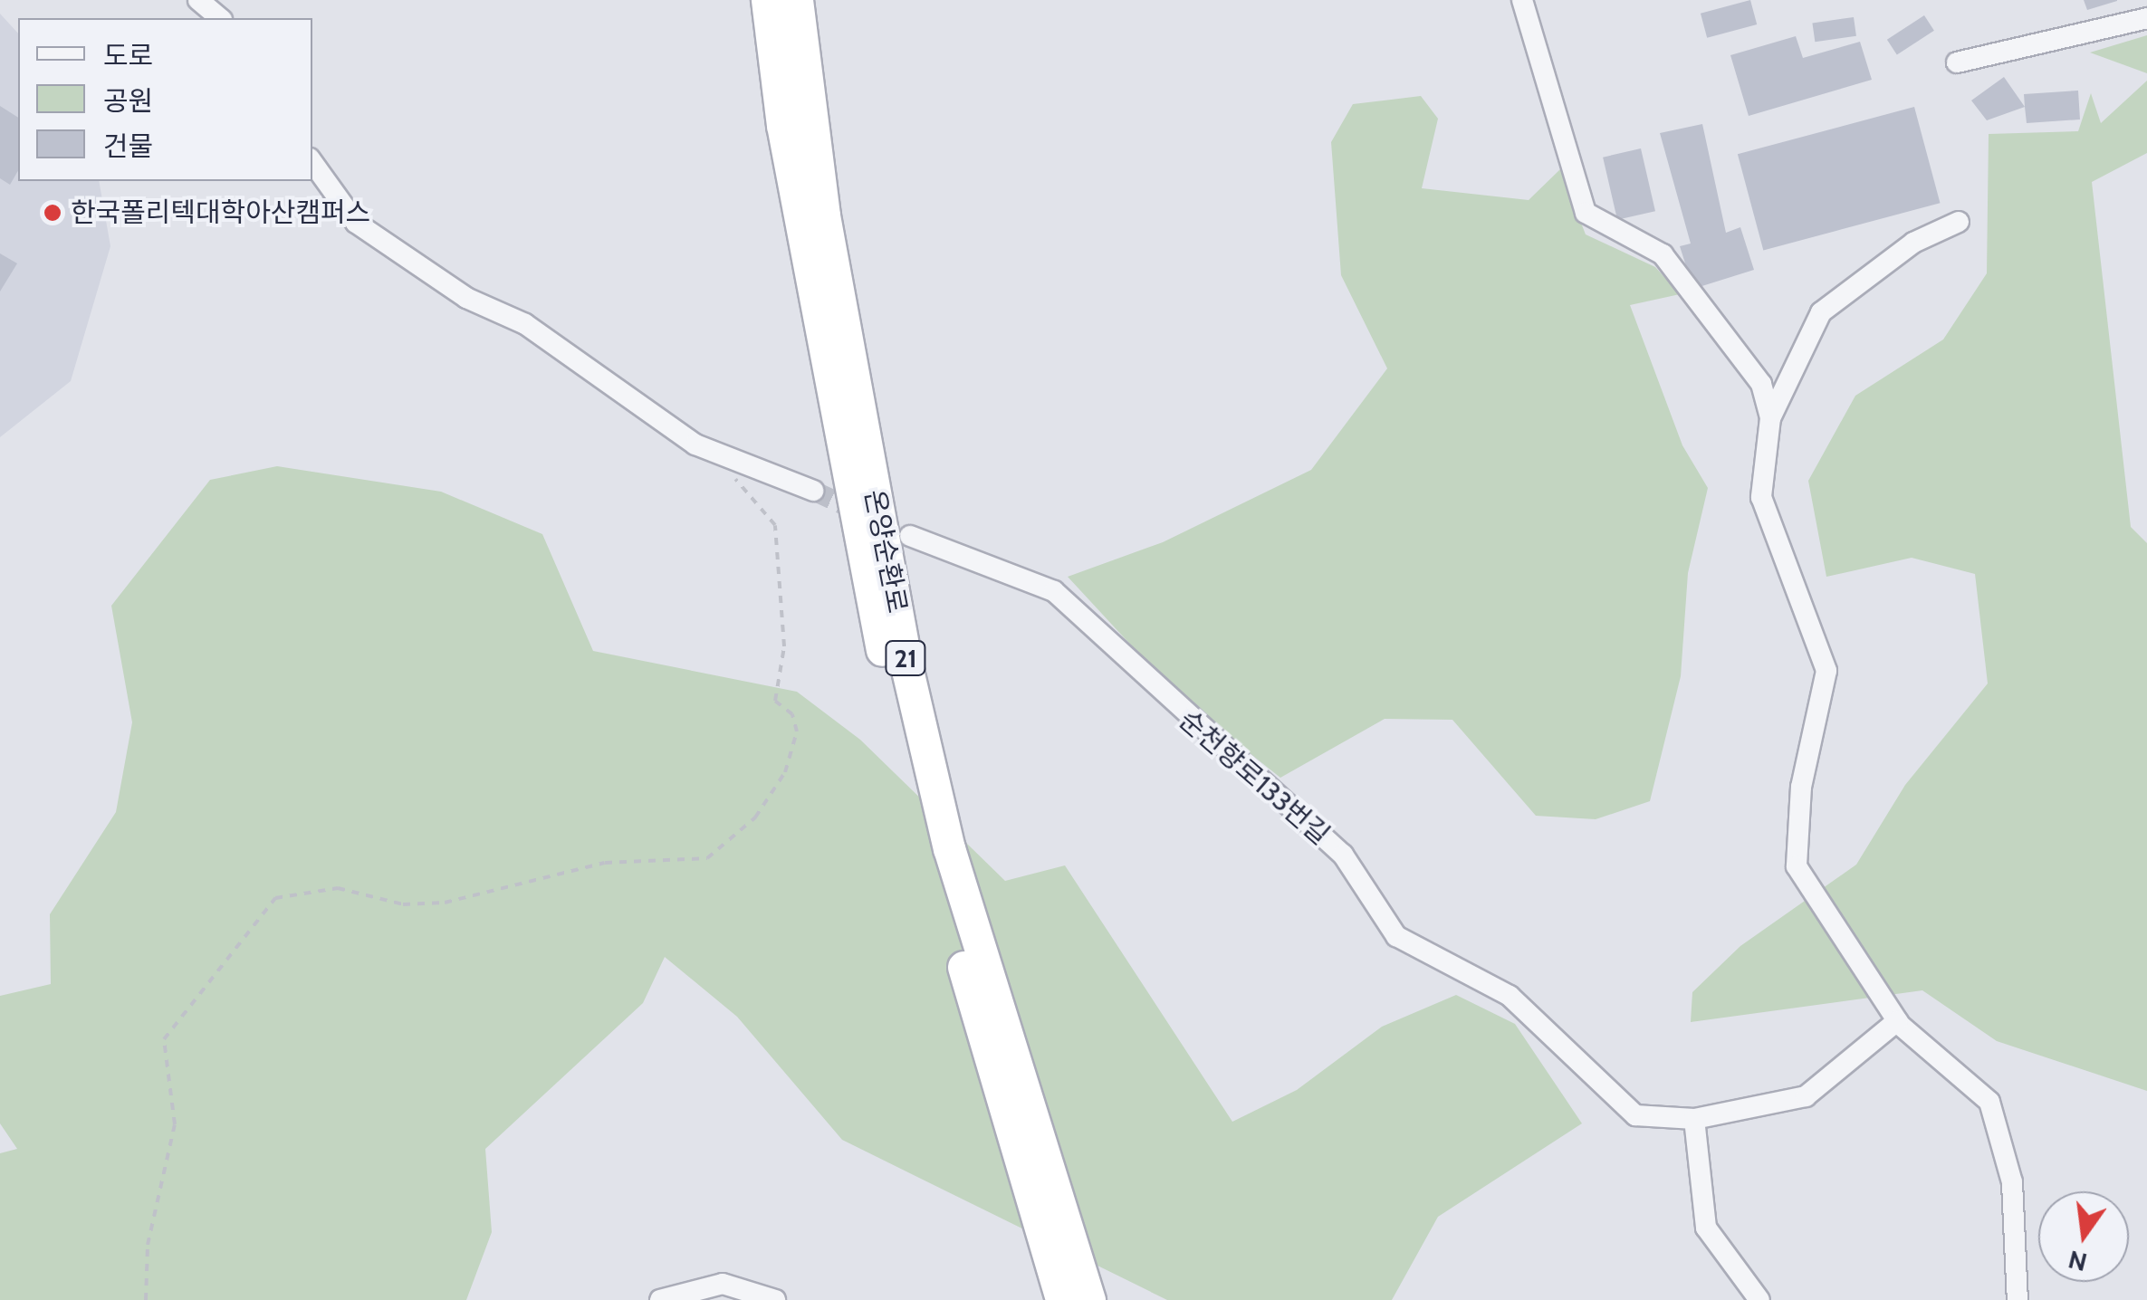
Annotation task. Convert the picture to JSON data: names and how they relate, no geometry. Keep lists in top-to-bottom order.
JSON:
{
  "streets": {
    "highway": ["온양순환로", "21"],
    "street": ["순천향로133번길"]
  },
  "places": ["한국폴리텍대학아산캠퍼스"],
  "legend": ["도로", "공원", "건물"],
  "north": "bottom"
}
